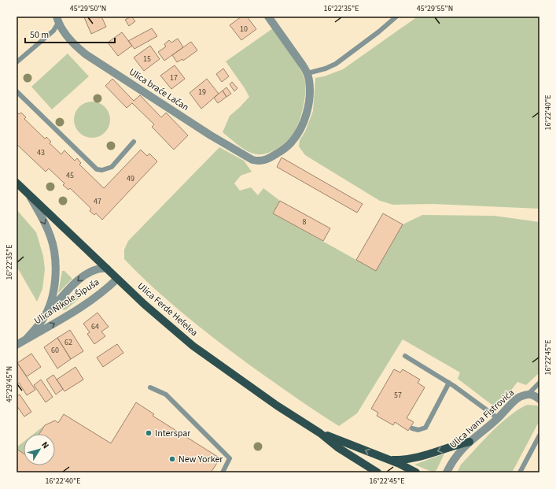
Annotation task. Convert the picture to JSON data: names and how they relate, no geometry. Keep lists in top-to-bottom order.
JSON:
{
  "streets": {
    "main road": ["Ulica Ferde Hefelea"],
    "street": ["Ulica braće Lačan", "Ulica Nikole Šipuša", "Ulica Ivana Fistrovića"]
  },
  "crossings": [
    ["Ulica Nikole Šipuša", "Ulica Ferde Hefelea"]
  ],
  "places": ["Interspar", "New Yorker"],
  "house_numbers": [
    "10",
    "15",
    "17",
    "19",
    "43",
    "45",
    "49",
    "47",
    "8",
    "64",
    "62",
    "60",
    "57"
  ],
  "scale_bar": "50 m",
  "north": "top right",
  "coordinates": [
    "45°29'50\"N",
    "16°22'35\"E",
    "45°29'55\"N",
    "16°22'40\"E",
    "16°22'45\"E",
    "45°29'45\"N"
  ]
}
